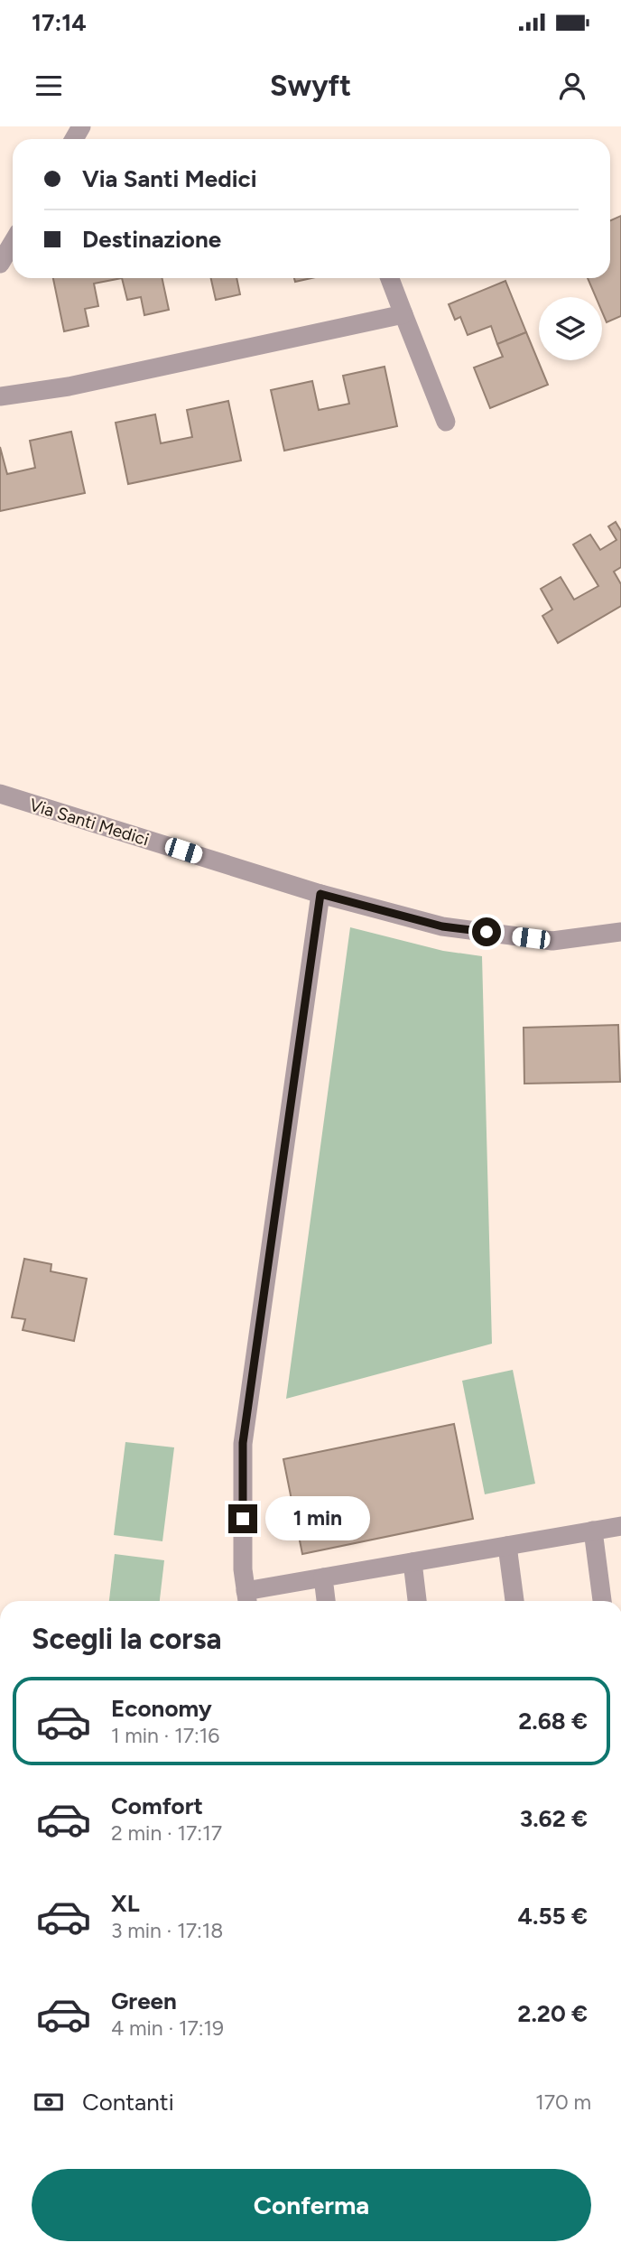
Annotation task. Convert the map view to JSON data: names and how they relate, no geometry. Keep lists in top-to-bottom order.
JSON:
{
  "streets": {
    "street": ["Via Santi Medici"]
  },
  "page": {
    "status": "17:14",
    "header": "Swyft",
    "banner": ["Via Santi Medici", "Destinazione"],
    "bubble": "1 min",
    "heading": "Scegli la corsa",
    "list": [
      {
        "name": "Economy",
        "note": "1 min · 17:16",
        "value": "2.68 €"
      },
      {
        "name": "Comfort",
        "note": "2 min · 17:17",
        "value": "3.62 €"
      },
      {
        "name": "XL",
        "note": "3 min · 17:18",
        "value": "4.55 €"
      },
      {
        "name": "Green",
        "note": "4 min · 17:19",
        "value": "2.20 €"
      }
    ],
    "pay": ["Contanti", "170 m"],
    "buttons": "Conferma"
  }
}
